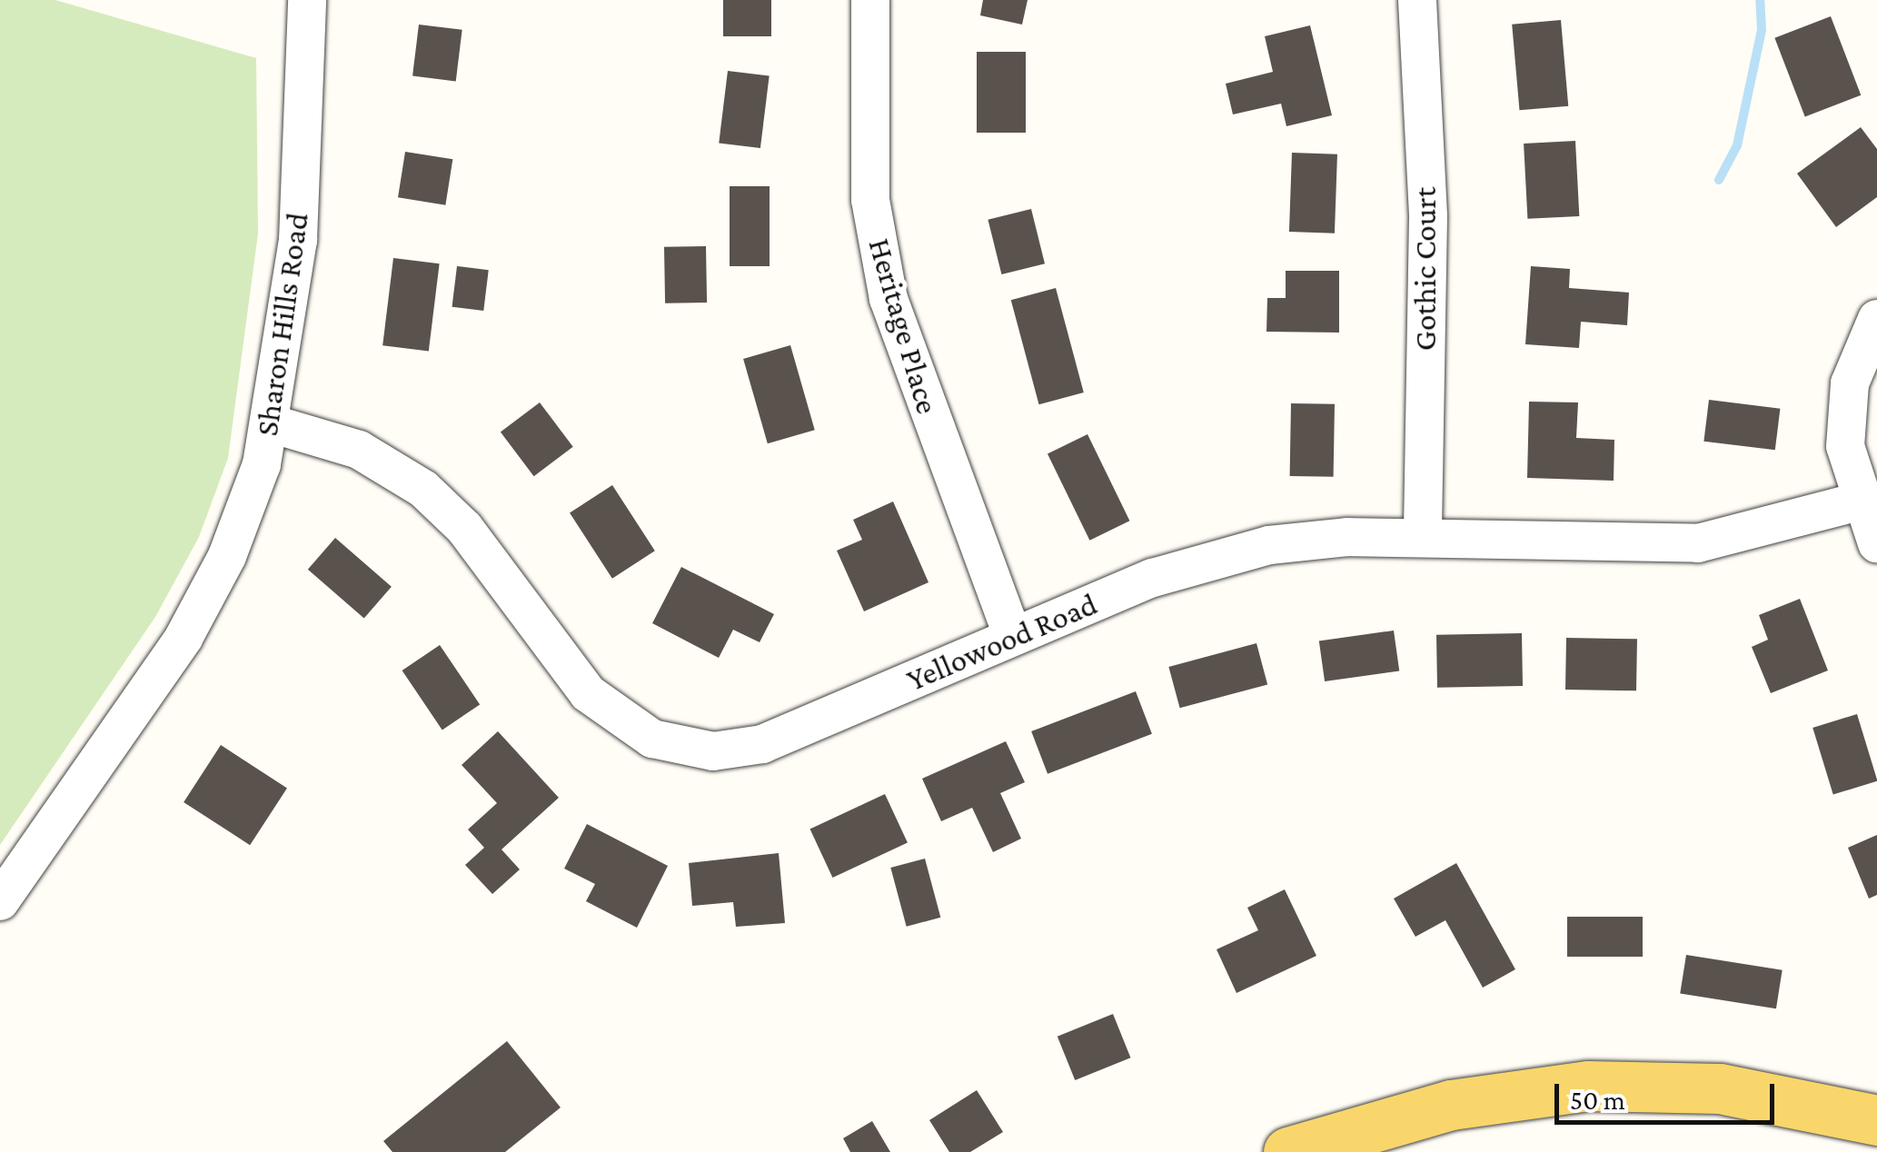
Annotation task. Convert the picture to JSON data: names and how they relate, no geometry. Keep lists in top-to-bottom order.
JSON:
{
  "streets": {
    "street": [
      "Gothic Court",
      "Sharon Hills Road",
      "Heritage Place",
      "Yellowood Road"
    ]
  },
  "crossings": [
    ["Gothic Court", "Yellowood Road"],
    ["Sharon Hills Road", "Yellowood Road"],
    ["Heritage Place", "Yellowood Road"]
  ],
  "scale_bar": "50 m"
}
